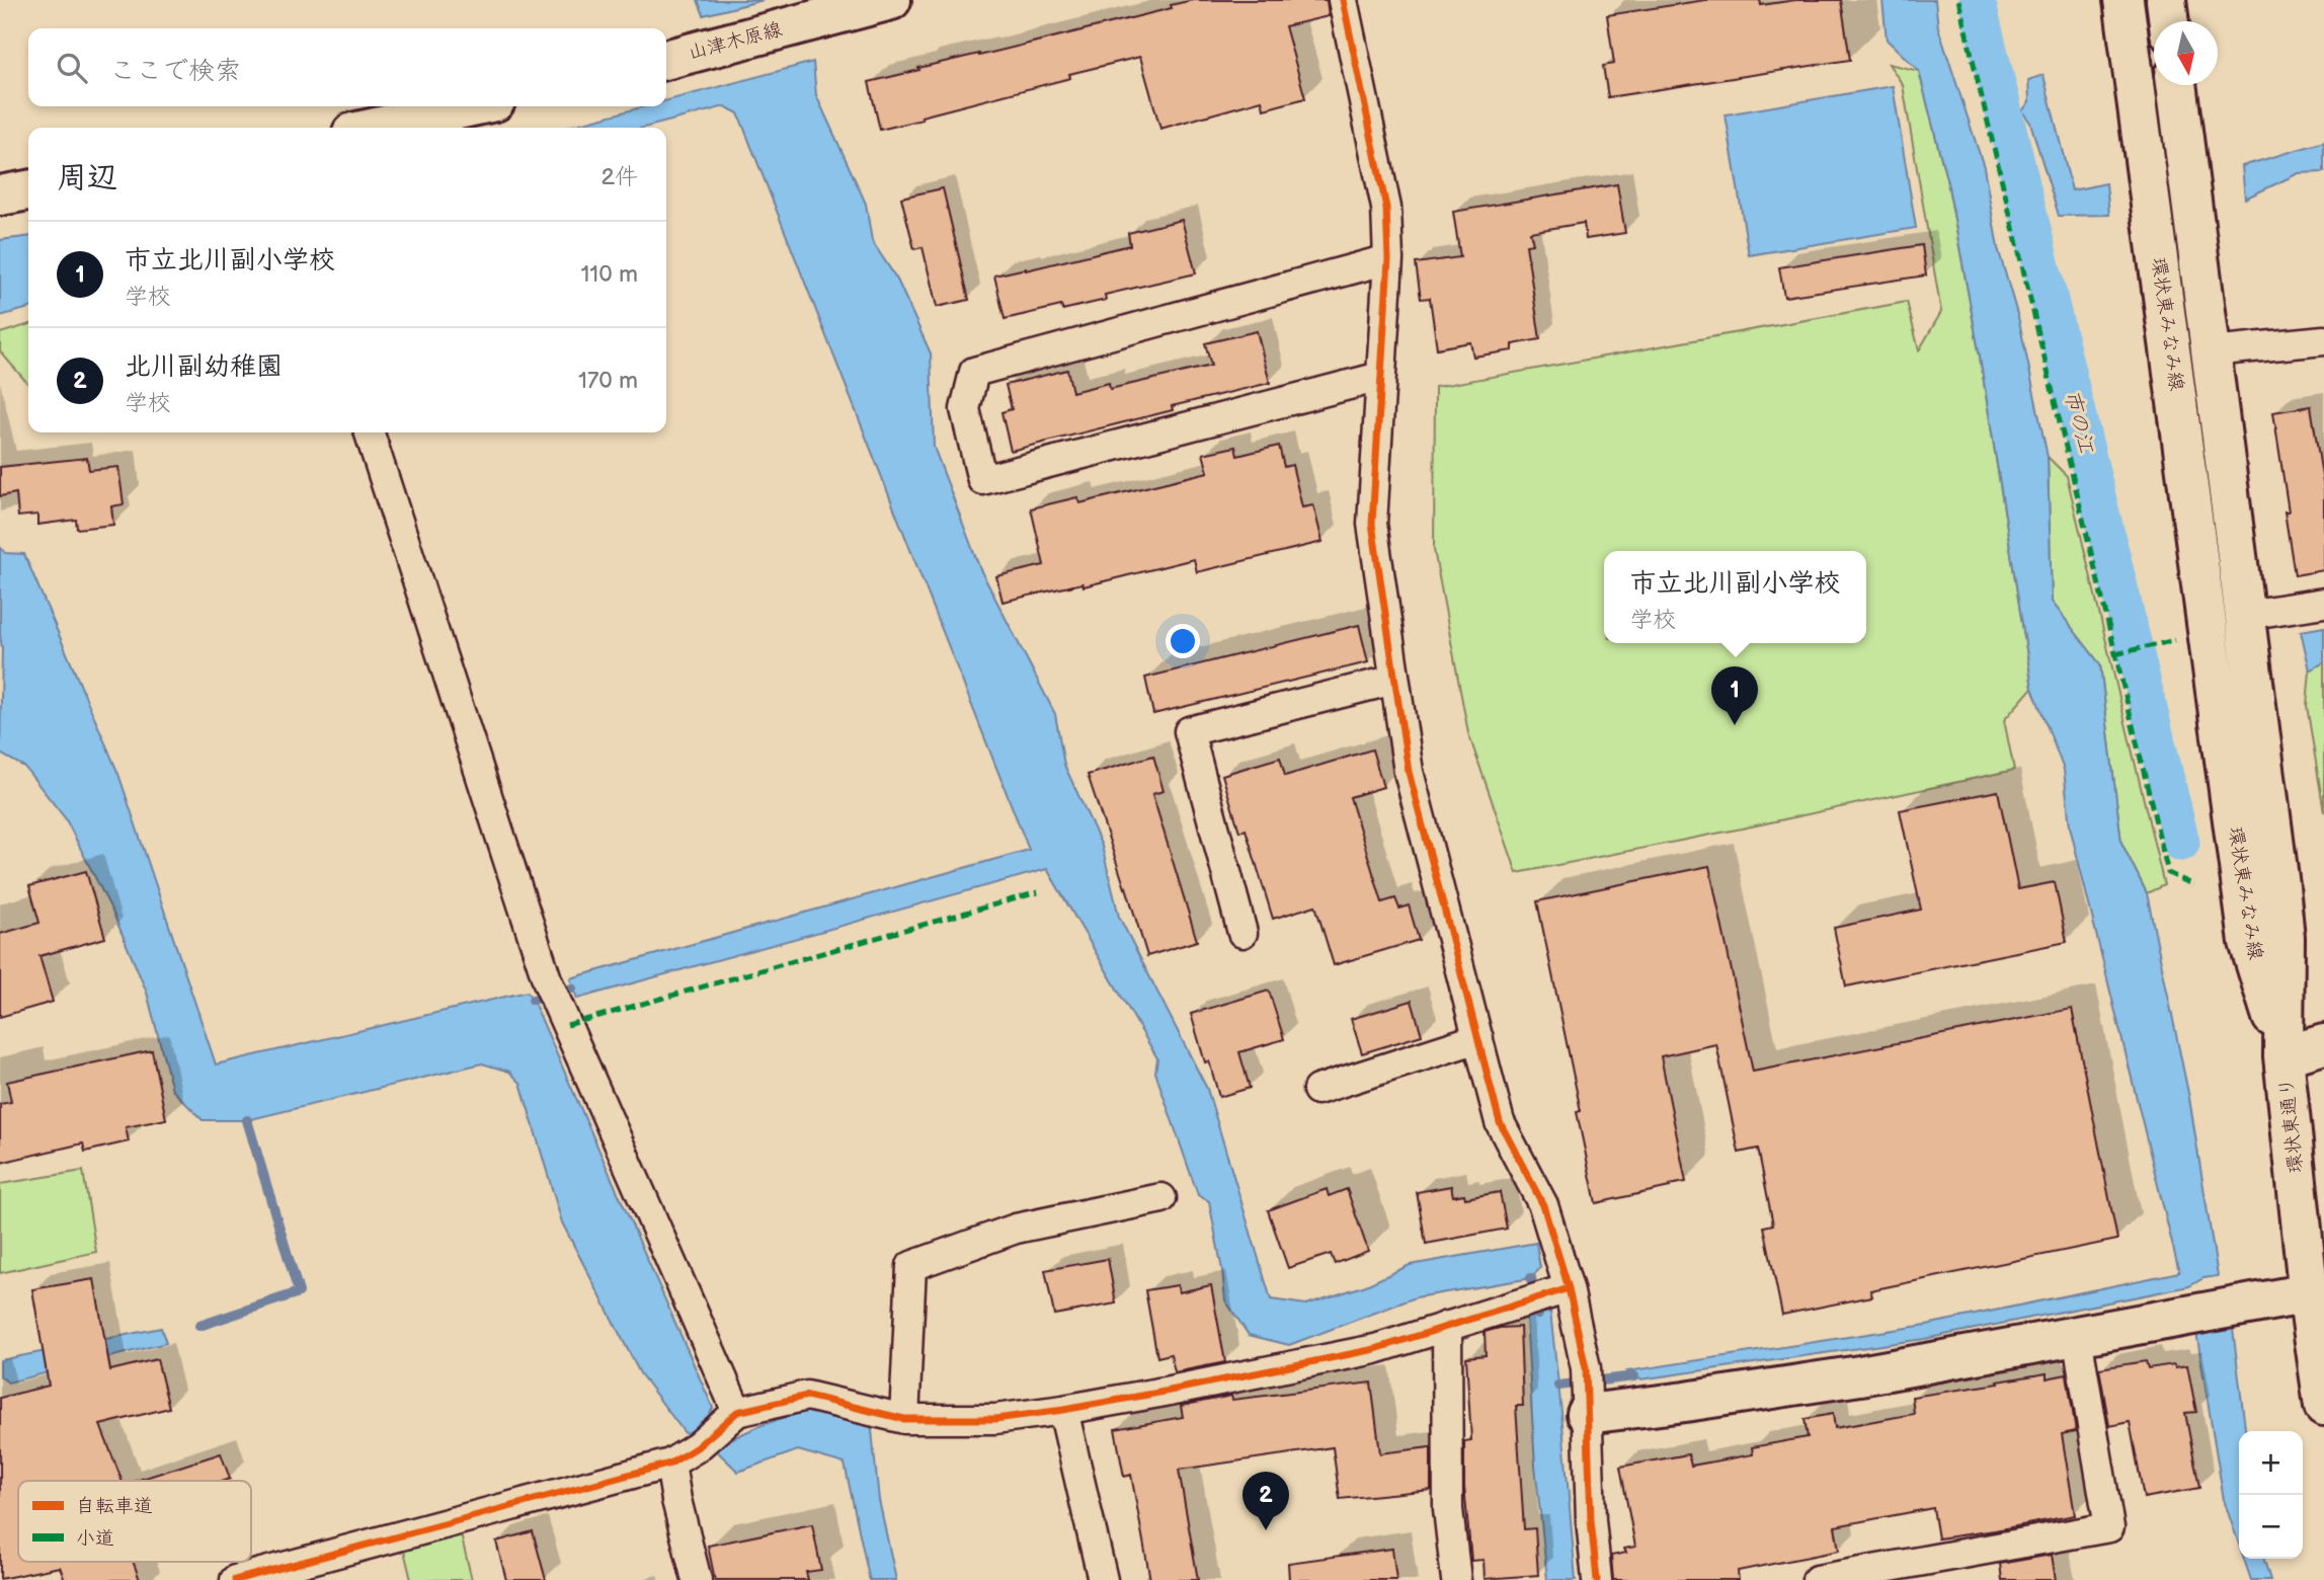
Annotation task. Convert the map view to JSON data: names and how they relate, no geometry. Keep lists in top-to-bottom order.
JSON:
{
  "streets": {
    "street": ["山津木原線", "環状東みなみ線", "環状東通り"]
  },
  "crossings": [
    ["環状東みなみ線", "環状東通り"]
  ],
  "water": ["市の江"],
  "legend": ["自転車道", "小道"],
  "north": "bottom",
  "page": {
    "search": "ここで検索",
    "heading": ["周辺", "2件"],
    "list": [
      {
        "mark": "1",
        "name": "市立北川副小学校",
        "note": "学校",
        "value": "110 m"
      },
      {
        "mark": "2",
        "name": "北川副幼稚園",
        "note": "学校",
        "value": "170 m"
      }
    ],
    "popup": ["市立北川副小学校", "学校"],
    "pins": ["1", "2"],
    "map_buttons": ["+", "−"]
  }
}
